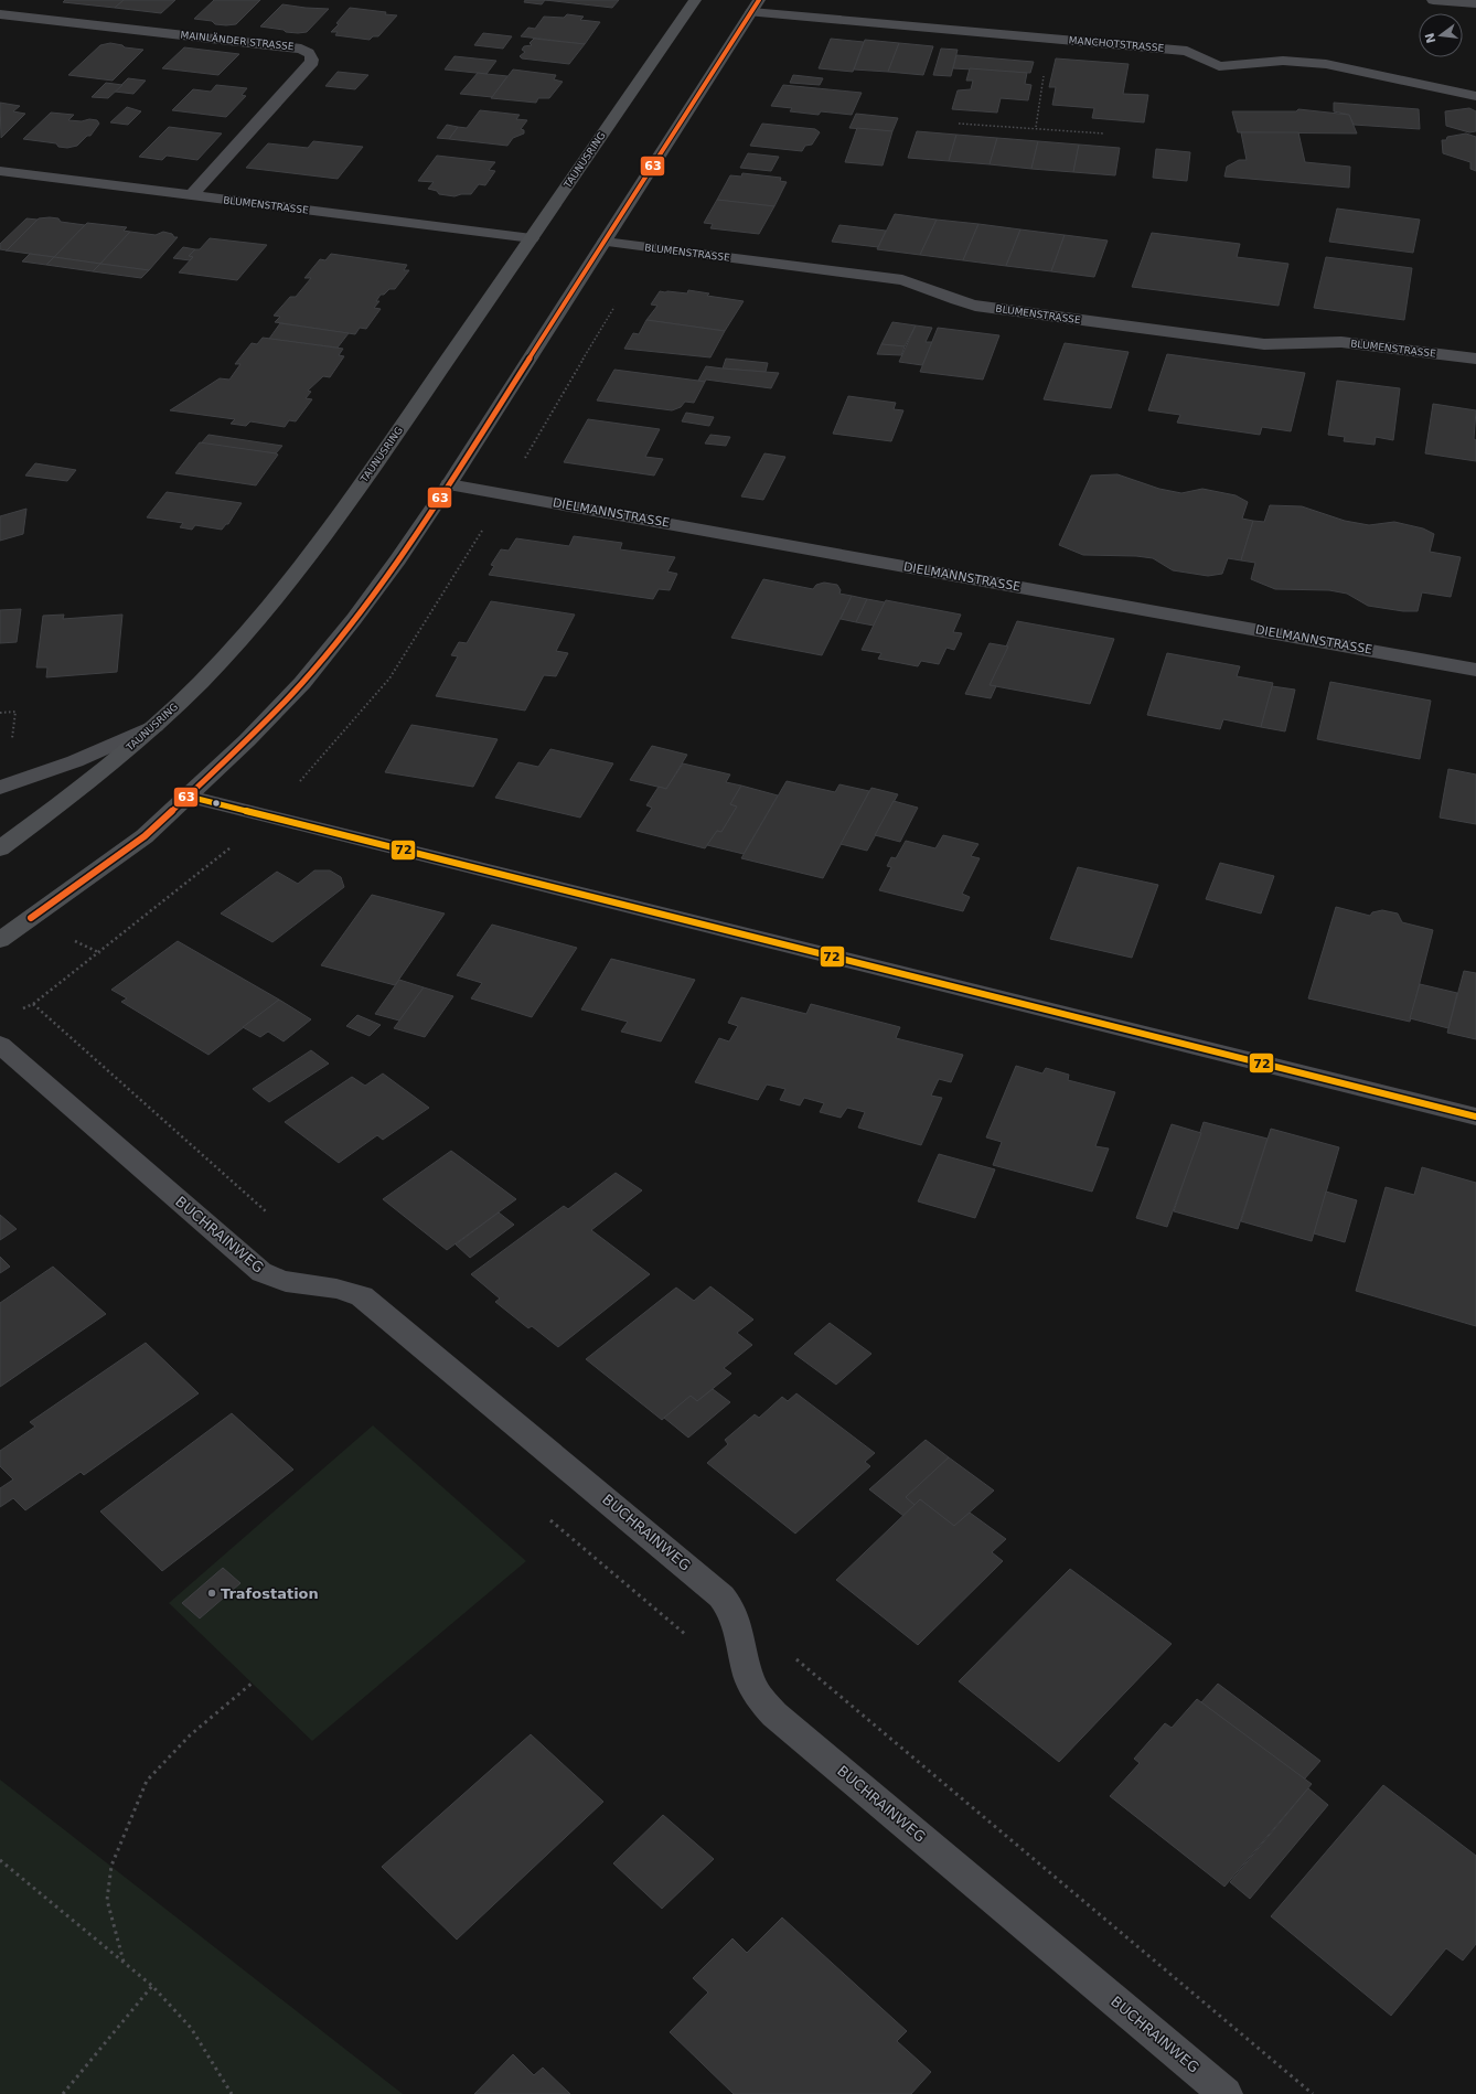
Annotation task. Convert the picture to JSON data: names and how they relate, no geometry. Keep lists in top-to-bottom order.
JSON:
{
  "streets": {
    "main road": ["TAUNUSRING"],
    "street": [
      "MAINLÄNDER STRASSE",
      "MANCHOTSTRASSE",
      "BLUMENSTRASSE",
      "DIELMANNSTRASSE",
      "BUCHRAINWEG"
    ]
  },
  "crossings": [
    ["MAINLÄNDER STRASSE", "BLUMENSTRASSE"],
    ["TAUNUSRING", "BLUMENSTRASSE"]
  ],
  "places": ["Trafostation"],
  "lines": ["transit line 63", "transit line 72"],
  "north": "left"
}
